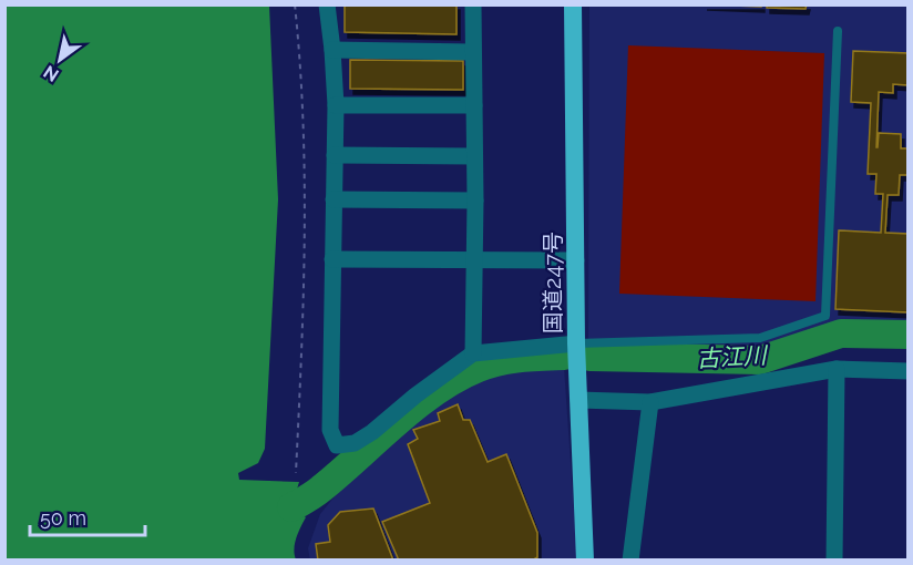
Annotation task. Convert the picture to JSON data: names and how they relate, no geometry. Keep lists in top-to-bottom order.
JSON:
{
  "streets": {
    "highway": ["国道247号"]
  },
  "water": ["古江川"],
  "scale_bar": "50 m",
  "north": "bottom left"
}
